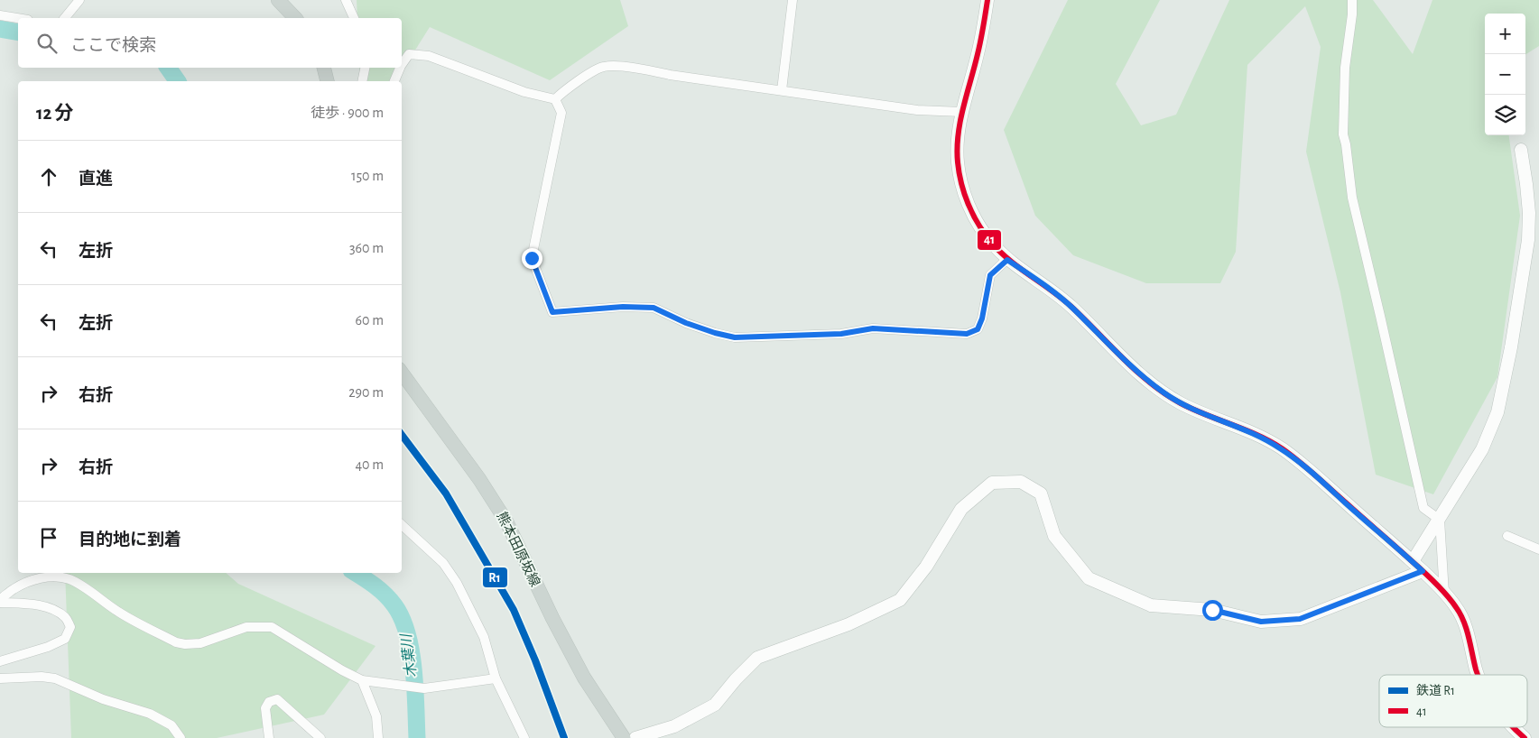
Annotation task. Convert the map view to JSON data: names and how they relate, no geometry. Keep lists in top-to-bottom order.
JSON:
{
  "streets": {
    "main road": ["熊本田原坂線"]
  },
  "water": ["木葉川"],
  "lines": ["transit line 41", "rail line R1"],
  "legend": ["鉄道 R1", "41"],
  "page": {
    "map_buttons": ["+", "−"],
    "search": "ここで検索",
    "heading": ["12 分", "徒歩 · 900 m"],
    "list": [
      ["直進", "150 m"],
      ["左折", "360 m"],
      ["左折", "60 m"],
      ["右折", "290 m"],
      ["右折", "40 m"],
      "目的地に到着"
    ]
  }
}
